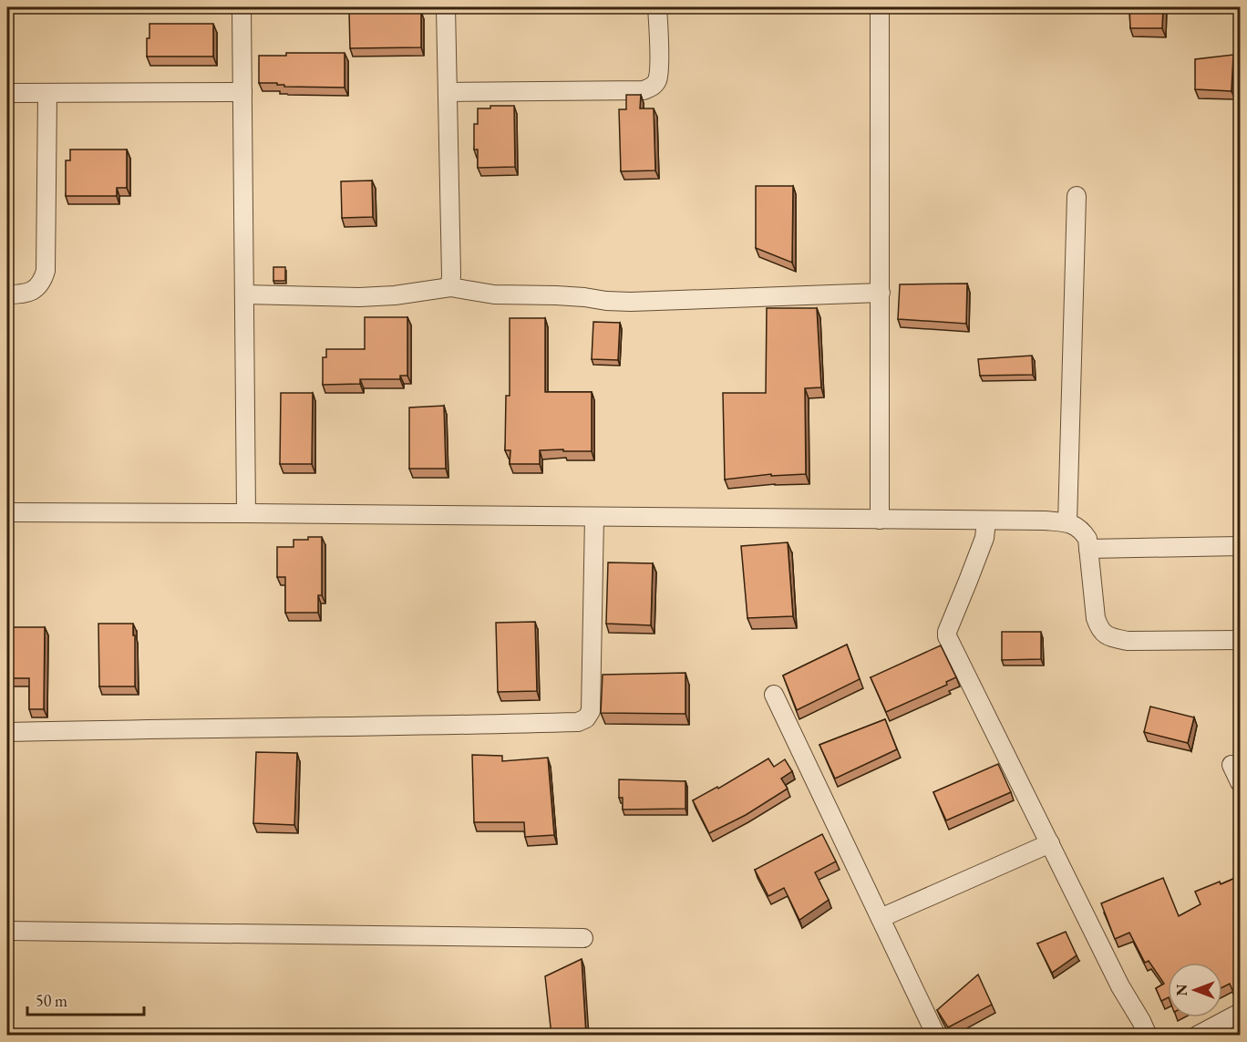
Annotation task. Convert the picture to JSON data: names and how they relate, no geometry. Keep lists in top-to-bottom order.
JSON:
{
  "scale_bar": "50 m",
  "north": "left"
}
